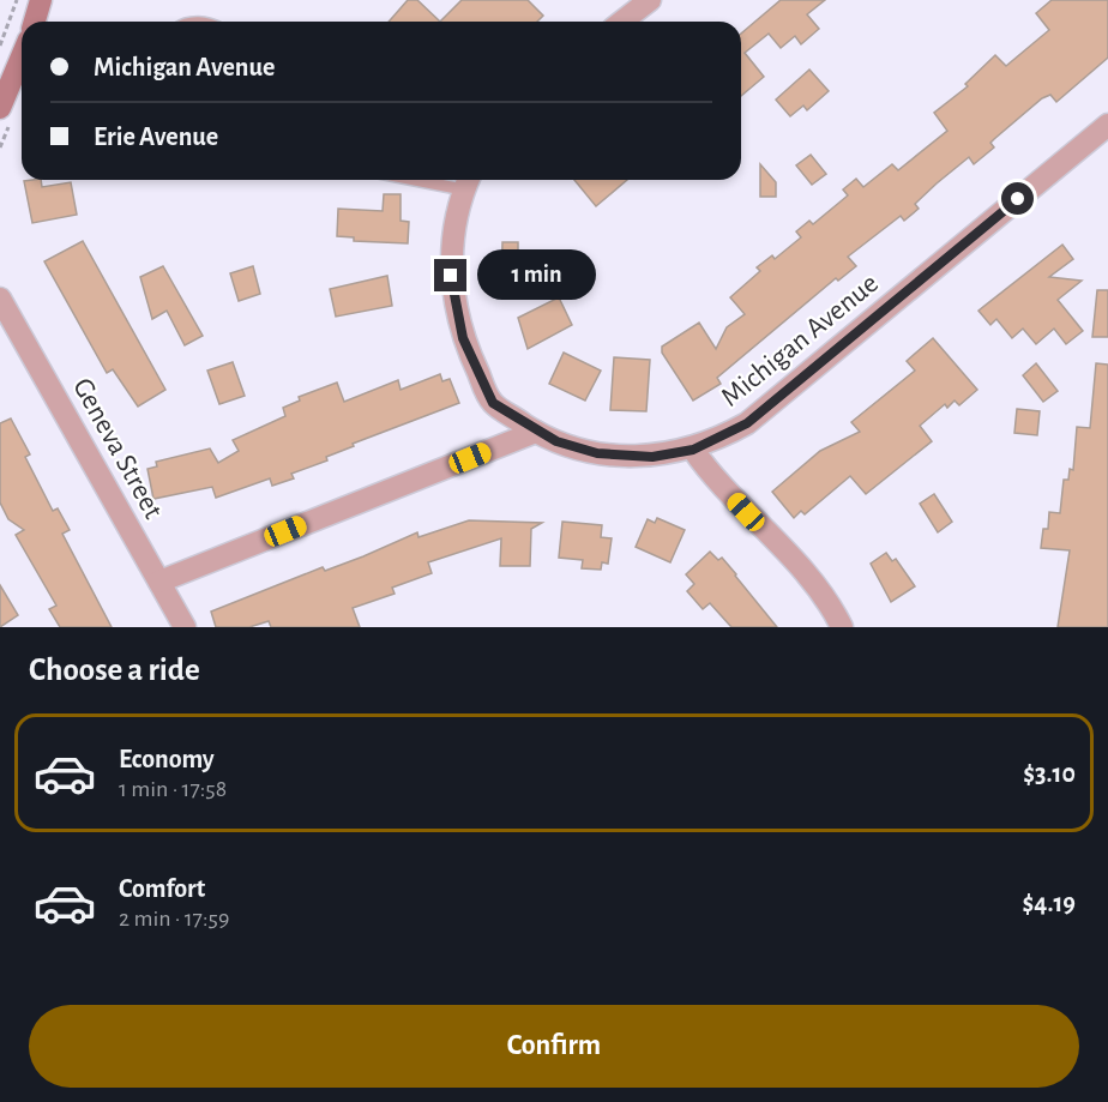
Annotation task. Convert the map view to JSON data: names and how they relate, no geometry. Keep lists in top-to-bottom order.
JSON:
{
  "streets": {
    "street": ["Michigan Avenue", "Geneva Street"]
  },
  "page": {
    "banner": ["Michigan Avenue", "Erie Avenue"],
    "bubble": "1 min",
    "heading": "Choose a ride",
    "list": [
      {
        "name": "Economy",
        "note": "1 min · 17:58",
        "value": "$3.10"
      },
      {
        "name": "Comfort",
        "note": "2 min · 17:59",
        "value": "$4.19"
      }
    ],
    "buttons": "Confirm"
  }
}
